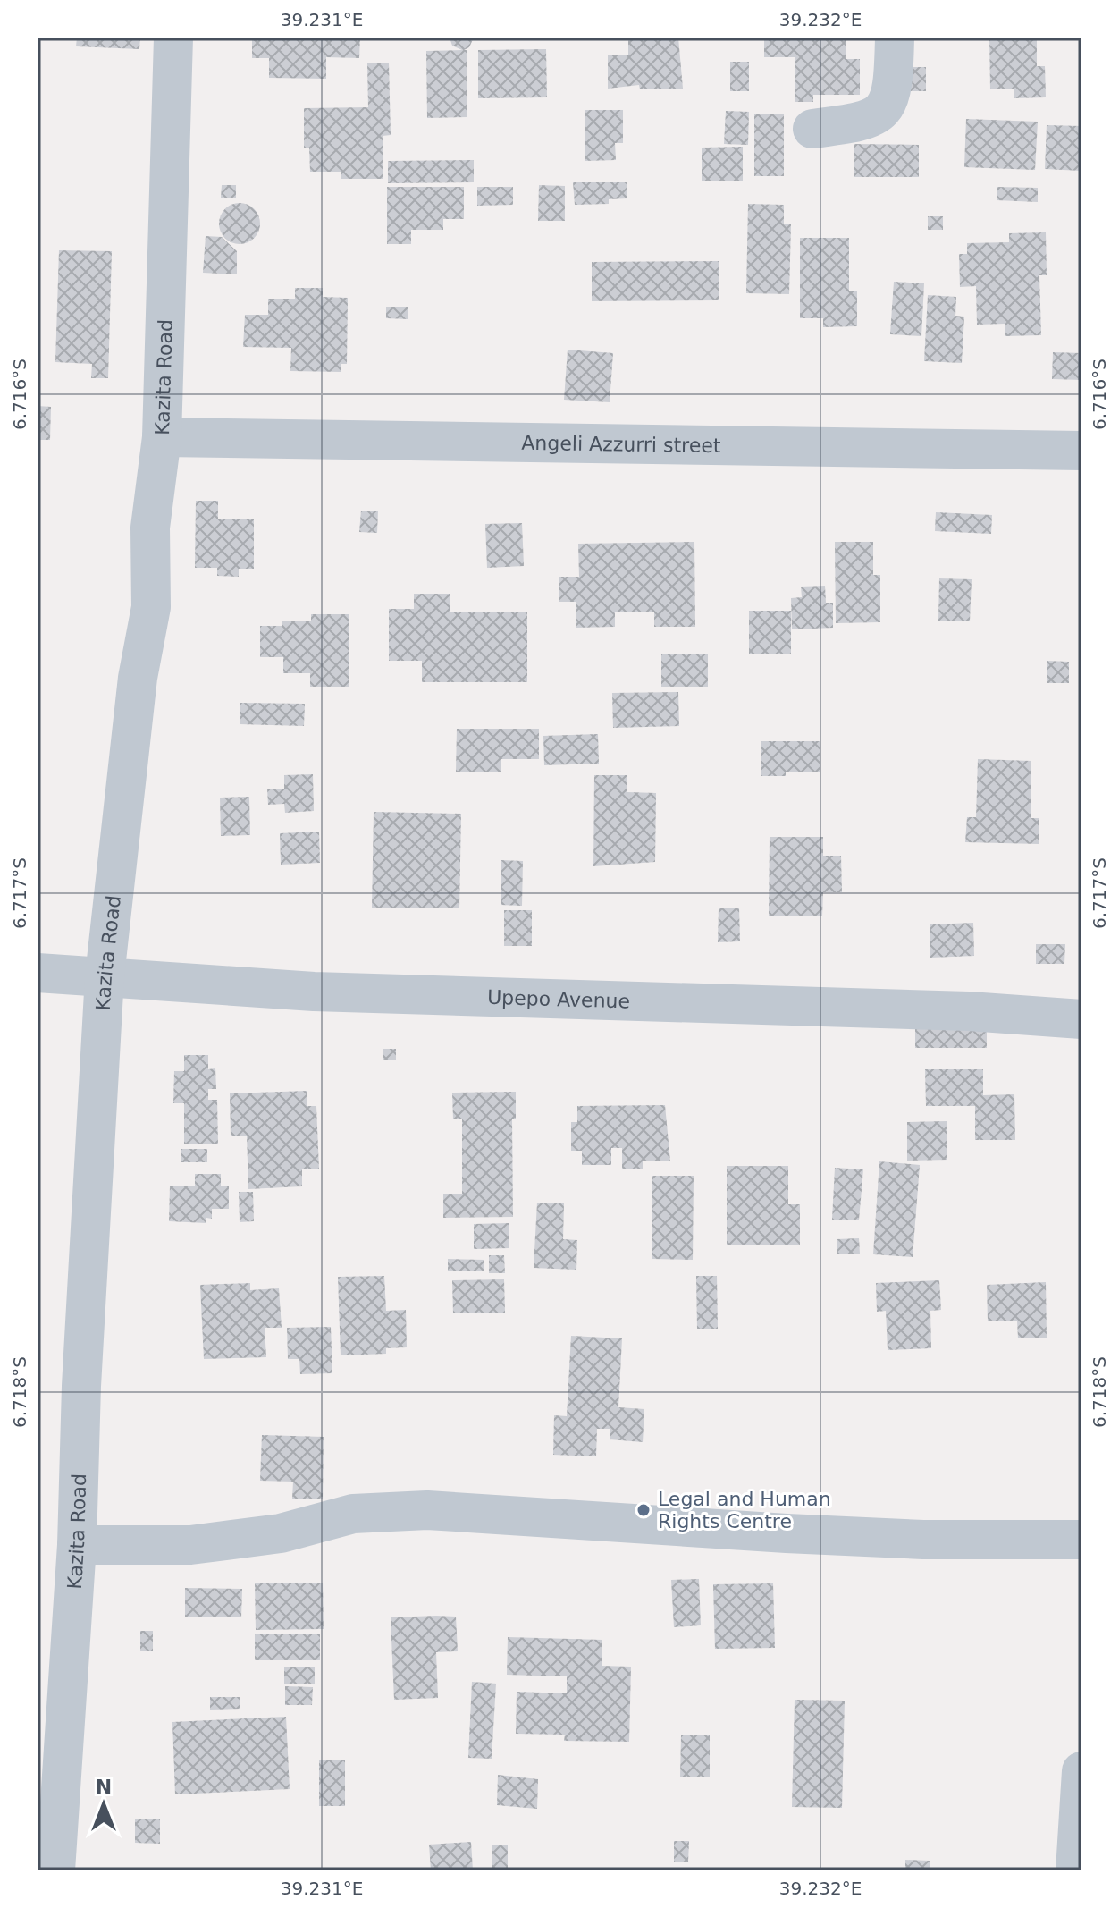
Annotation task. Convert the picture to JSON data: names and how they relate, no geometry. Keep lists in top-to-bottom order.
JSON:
{
  "streets": {
    "street": ["Kazita Road", "Angeli Azzurri street", "Upepo Avenue"]
  },
  "crossings": [
    ["Kazita Road", "Angeli Azzurri street"],
    ["Kazita Road", "Upepo Avenue"]
  ],
  "places": ["Legal and Human Rights Centre"],
  "north": "top",
  "coordinates": [
    "39.231°E",
    "39.232°E",
    "6.716°S",
    "6.717°S",
    "6.718°S"
  ]
}
